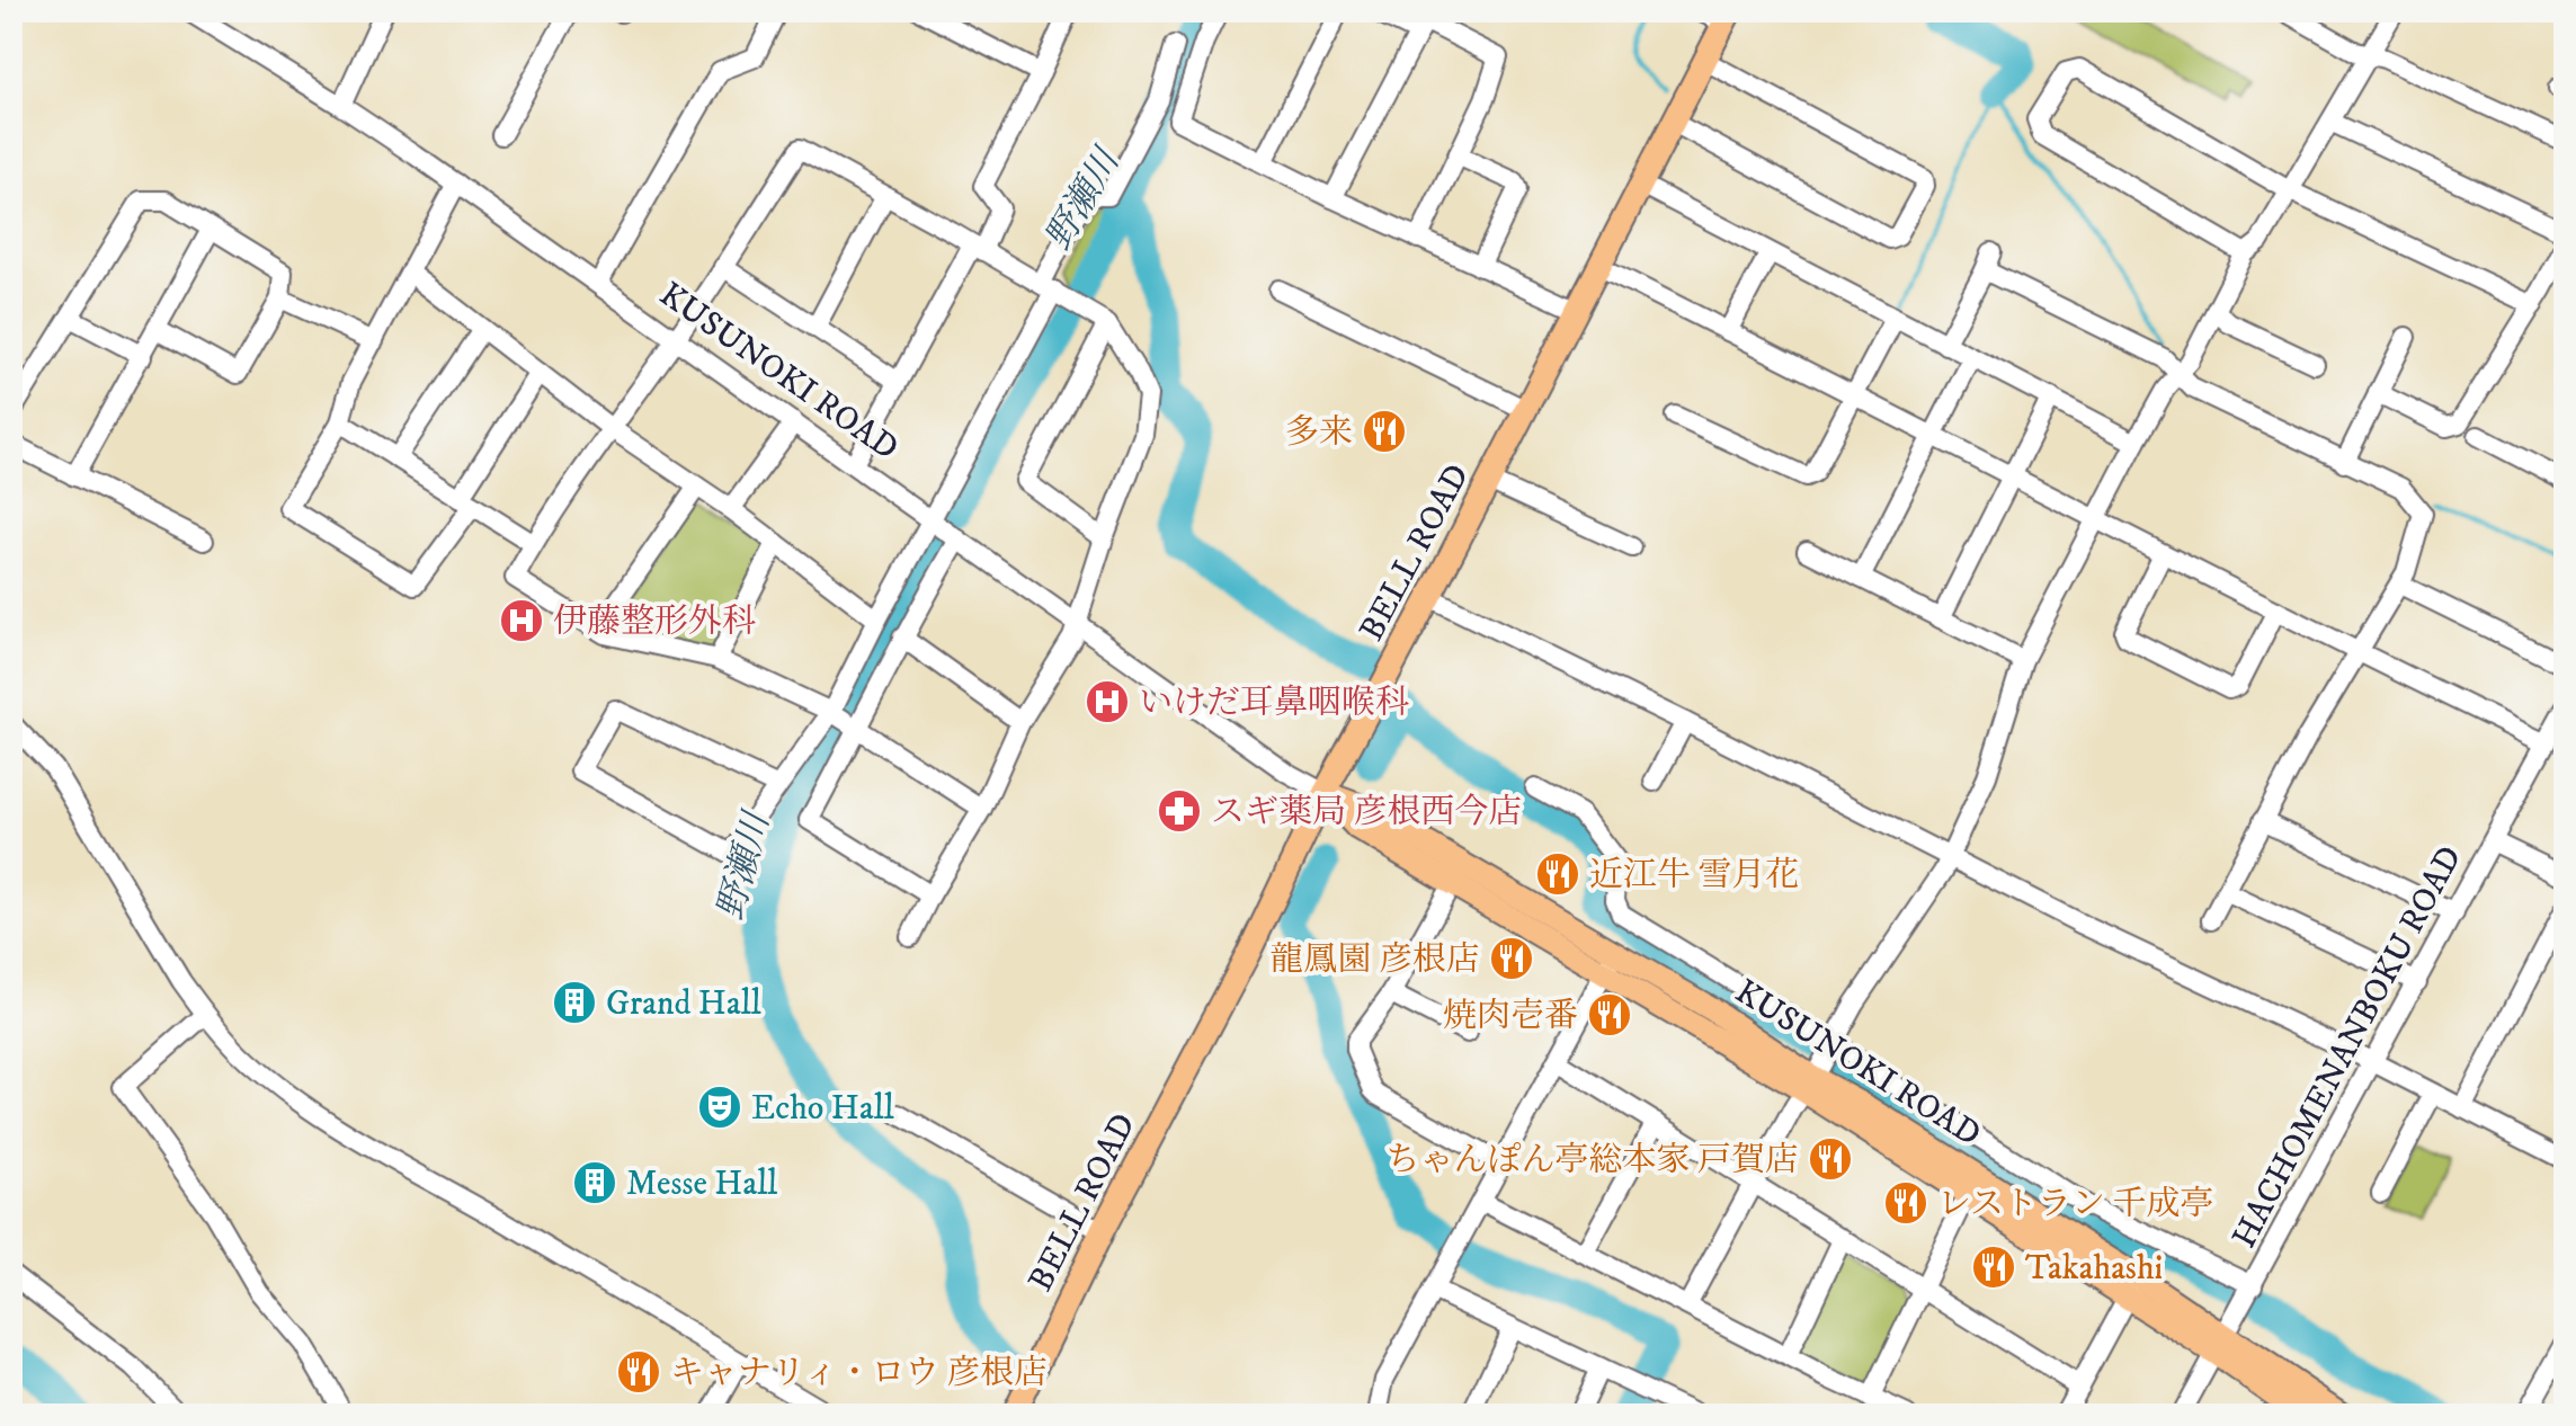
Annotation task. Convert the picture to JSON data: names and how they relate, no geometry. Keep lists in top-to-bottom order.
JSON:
{
  "streets": {
    "main road": ["KUSUNOKI ROAD", "BELL ROAD"],
    "street": ["HACHOMENANBOKU ROAD"]
  },
  "crossings": [
    ["KUSUNOKI ROAD", "BELL ROAD"],
    ["KUSUNOKI ROAD", "HACHOMENANBOKU ROAD"]
  ],
  "water": ["野瀬川"],
  "places": {
    "restaurant": [
      "多来",
      "近江牛 雪月花",
      "龍鳳園 彦根店",
      "焼肉壱番",
      "ちゃんぽん亭総本家 戸賀店",
      "レストラン 千成亭",
      "Takahashi",
      "キャナリィ・ロウ 彦根店"
    ],
    "hospital": ["伊藤整形外科", "いけだ耳鼻咽喉科"],
    "pharmacy": ["スギ薬局 彦根西今店"],
    "building": ["Grand Hall", "Messe Hall"],
    "theatre": ["Echo Hall"]
  }
}
